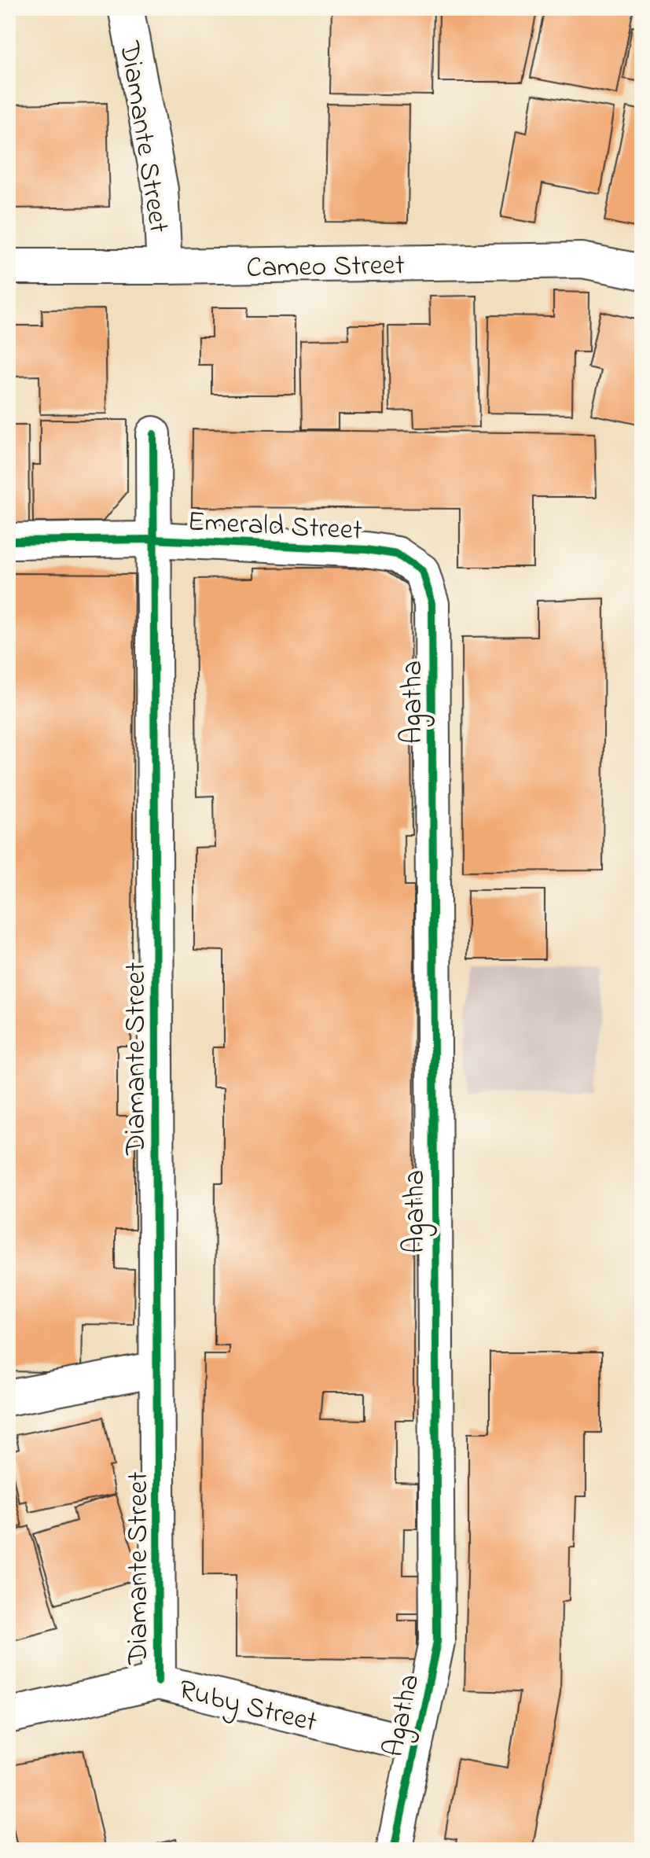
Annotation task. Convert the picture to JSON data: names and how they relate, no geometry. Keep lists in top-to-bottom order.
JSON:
{
  "streets": {
    "street": [
      "Diamante Street",
      "Cameo Street",
      "Emerald Street",
      "Agatha",
      "Ruby Street"
    ]
  },
  "crossings": [
    ["Diamante Street", "Cameo Street"],
    ["Diamante Street", "Emerald Street"],
    ["Diamante Street", "Ruby Street"],
    ["Emerald Street", "Agatha"],
    ["Agatha", "Ruby Street"]
  ]
}
